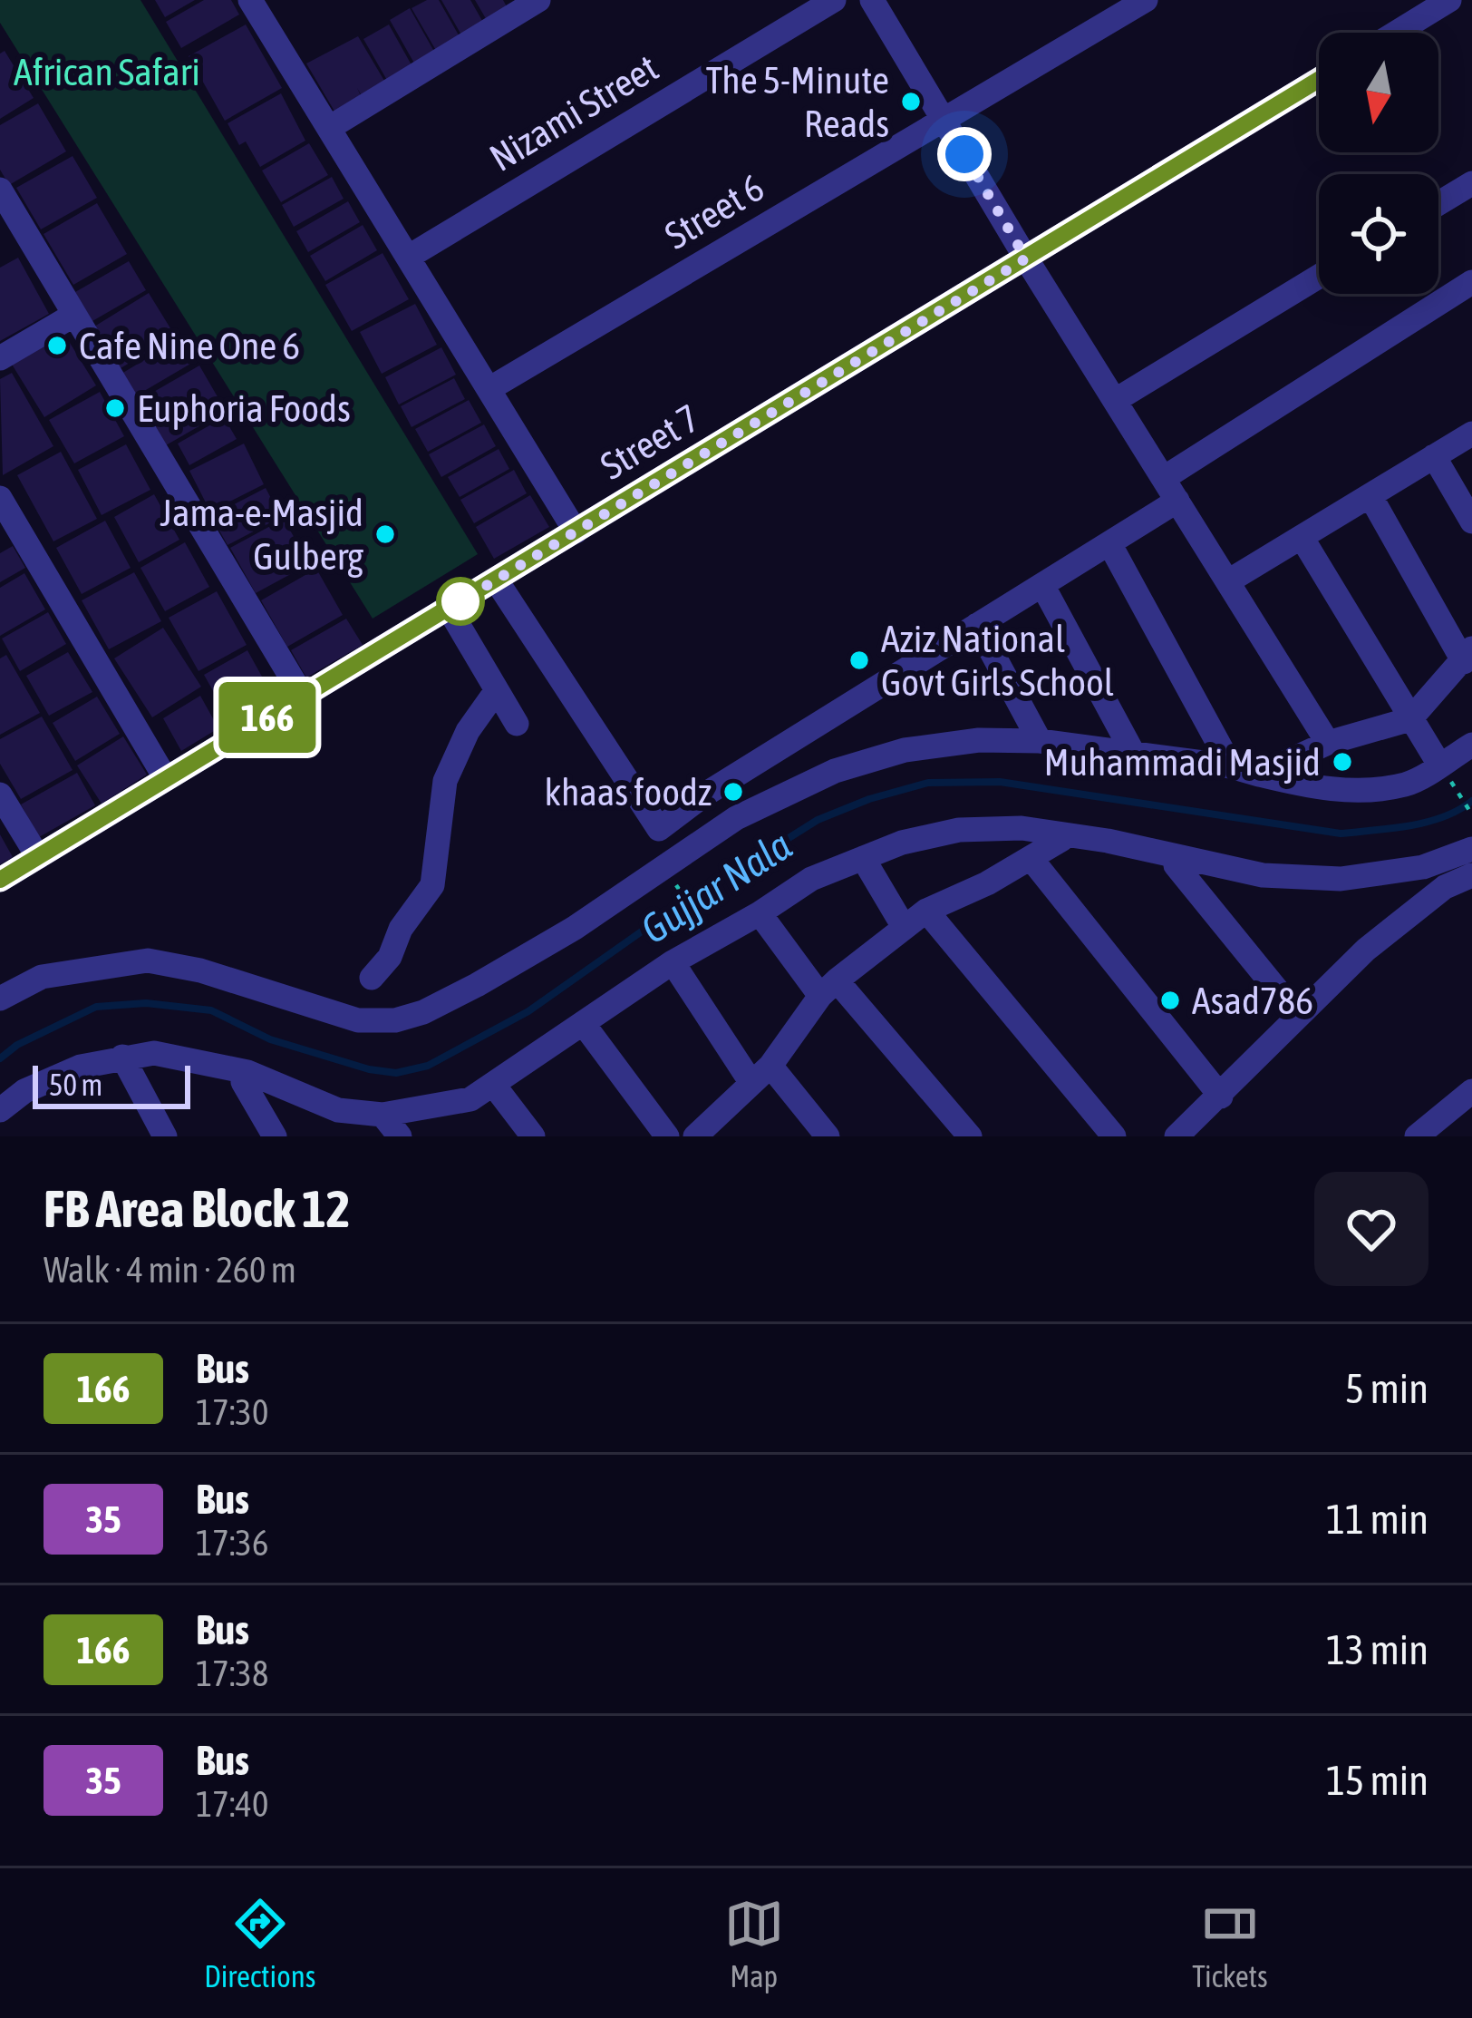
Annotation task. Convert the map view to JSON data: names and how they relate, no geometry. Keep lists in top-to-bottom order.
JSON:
{
  "streets": {
    "street": ["Nizami Street", "Street 6", "Street 7"]
  },
  "water": ["Gujjar Nala"],
  "parks": ["African Safari"],
  "places": [
    "The 5-Minute Reads",
    "Cafe Nine One 6",
    "Euphoria Foods",
    "Jama-e-Masjid Gulberg",
    "Aziz National Govt Girls School",
    "Muhammadi Masjid",
    "khaas foodz",
    "Asad786"
  ],
  "lines": ["bus line 166"],
  "scale_bar": "50 m",
  "north": "bottom",
  "page": {
    "on_map": "166",
    "scale": "50 m",
    "heading": ["FB Area Block 12", "Walk · 4 min · 260 m"],
    "list": [
      {
        "mark": "166",
        "name": "Bus",
        "note": "17:30",
        "value": "5 min"
      },
      {
        "mark": "35",
        "name": "Bus",
        "note": "17:36",
        "value": "11 min"
      },
      {
        "mark": "166",
        "name": "Bus",
        "note": "17:38",
        "value": "13 min"
      },
      {
        "mark": "35",
        "name": "Bus",
        "note": "17:40",
        "value": "15 min"
      }
    ],
    "tabs": ["Directions", "Map", "Tickets"]
  }
}
